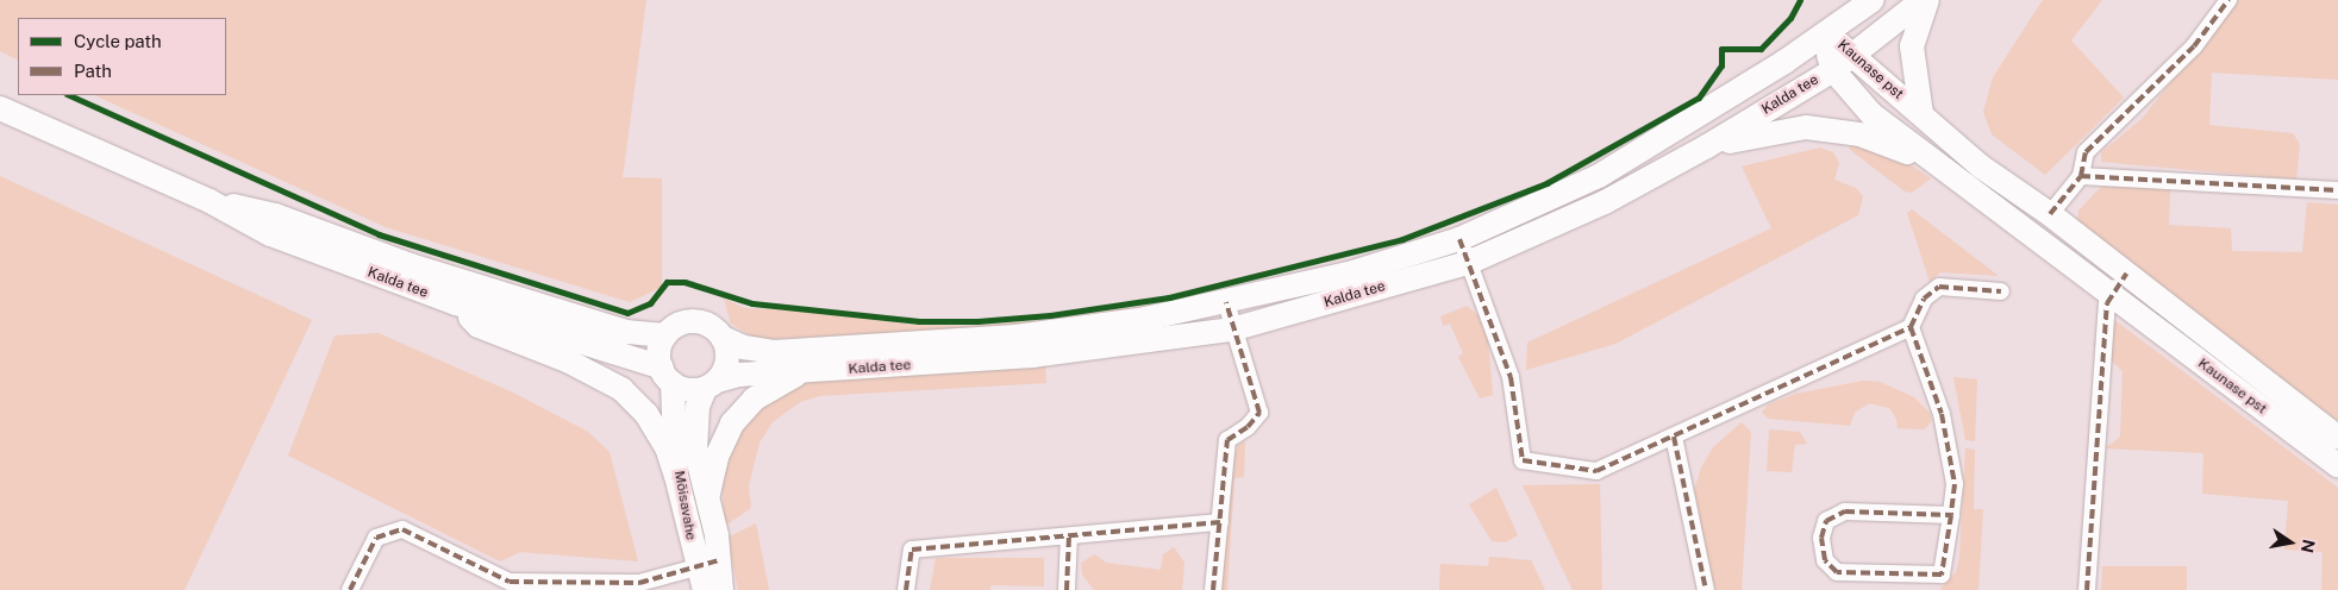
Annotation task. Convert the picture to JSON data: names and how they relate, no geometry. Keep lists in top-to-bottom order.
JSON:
{
  "streets": {
    "street": ["Kaunase pst", "Kalda tee", "Mõisavahe"]
  },
  "crossings": [
    ["Kaunase pst", "Kalda tee"],
    ["Kalda tee", "Mõisavahe"]
  ],
  "legend": ["Cycle path", "Path"],
  "north": "right"
}
